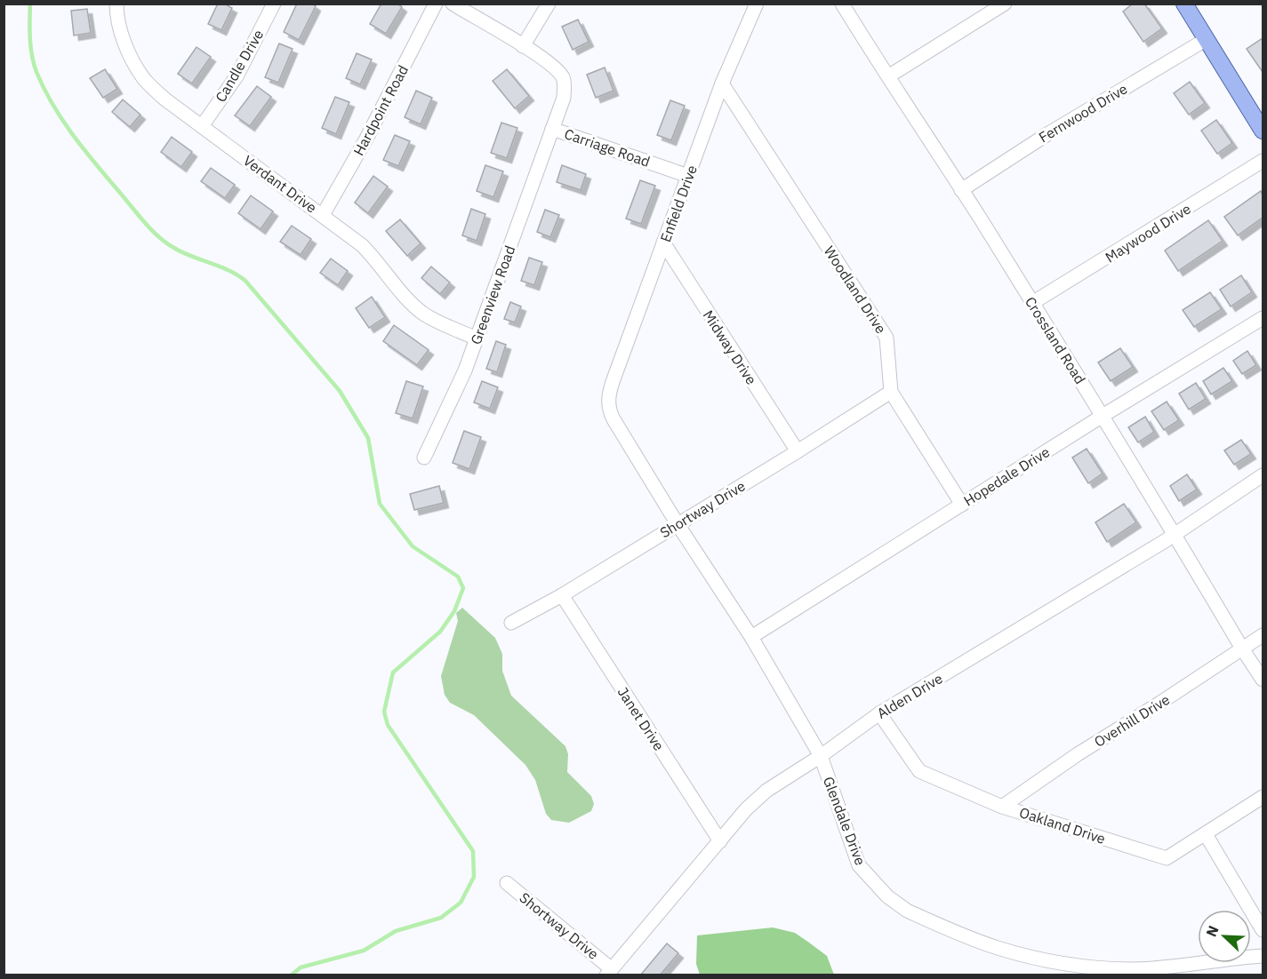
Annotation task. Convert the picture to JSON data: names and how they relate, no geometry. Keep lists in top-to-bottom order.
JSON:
{
  "streets": {
    "street": [
      "Candle Drive",
      "Hardpoint Road",
      "Fernwood Drive",
      "Carriage Road",
      "Verdant Drive",
      "Enfield Drive",
      "Maywood Drive",
      "Woodland Drive",
      "Greenview Road",
      "Crossland Road",
      "Midway Drive",
      "Hopedale Drive",
      "Shortway Drive",
      "Alden Drive",
      "Janet Drive",
      "Overhill Drive",
      "Glendale Drive",
      "Oakland Drive"
    ]
  },
  "crossings": [
    ["Candle Drive", "Verdant Drive"],
    ["Hardpoint Road", "Verdant Drive"],
    ["Fernwood Drive", "Crossland Road"],
    ["Carriage Road", "Enfield Drive"],
    ["Carriage Road", "Greenview Road"],
    ["Verdant Drive", "Greenview Road"],
    ["Enfield Drive", "Woodland Drive"],
    ["Enfield Drive", "Midway Drive"],
    ["Enfield Drive", "Glendale Drive"],
    ["Maywood Drive", "Crossland Road"],
    ["Woodland Drive", "Hopedale Drive"],
    ["Woodland Drive", "Shortway Drive"],
    ["Crossland Road", "Hopedale Drive"],
    ["Crossland Road", "Alden Drive"],
    ["Crossland Road", "Overhill Drive"],
    ["Midway Drive", "Shortway Drive"],
    ["Hopedale Drive", "Glendale Drive"],
    ["Shortway Drive", "Alden Drive"],
    ["Shortway Drive", "Janet Drive"],
    ["Shortway Drive", "Glendale Drive"],
    ["Alden Drive", "Janet Drive"],
    ["Alden Drive", "Glendale Drive"],
    ["Alden Drive", "Oakland Drive"],
    ["Overhill Drive", "Oakland Drive"]
  ],
  "north": "top left"
}
